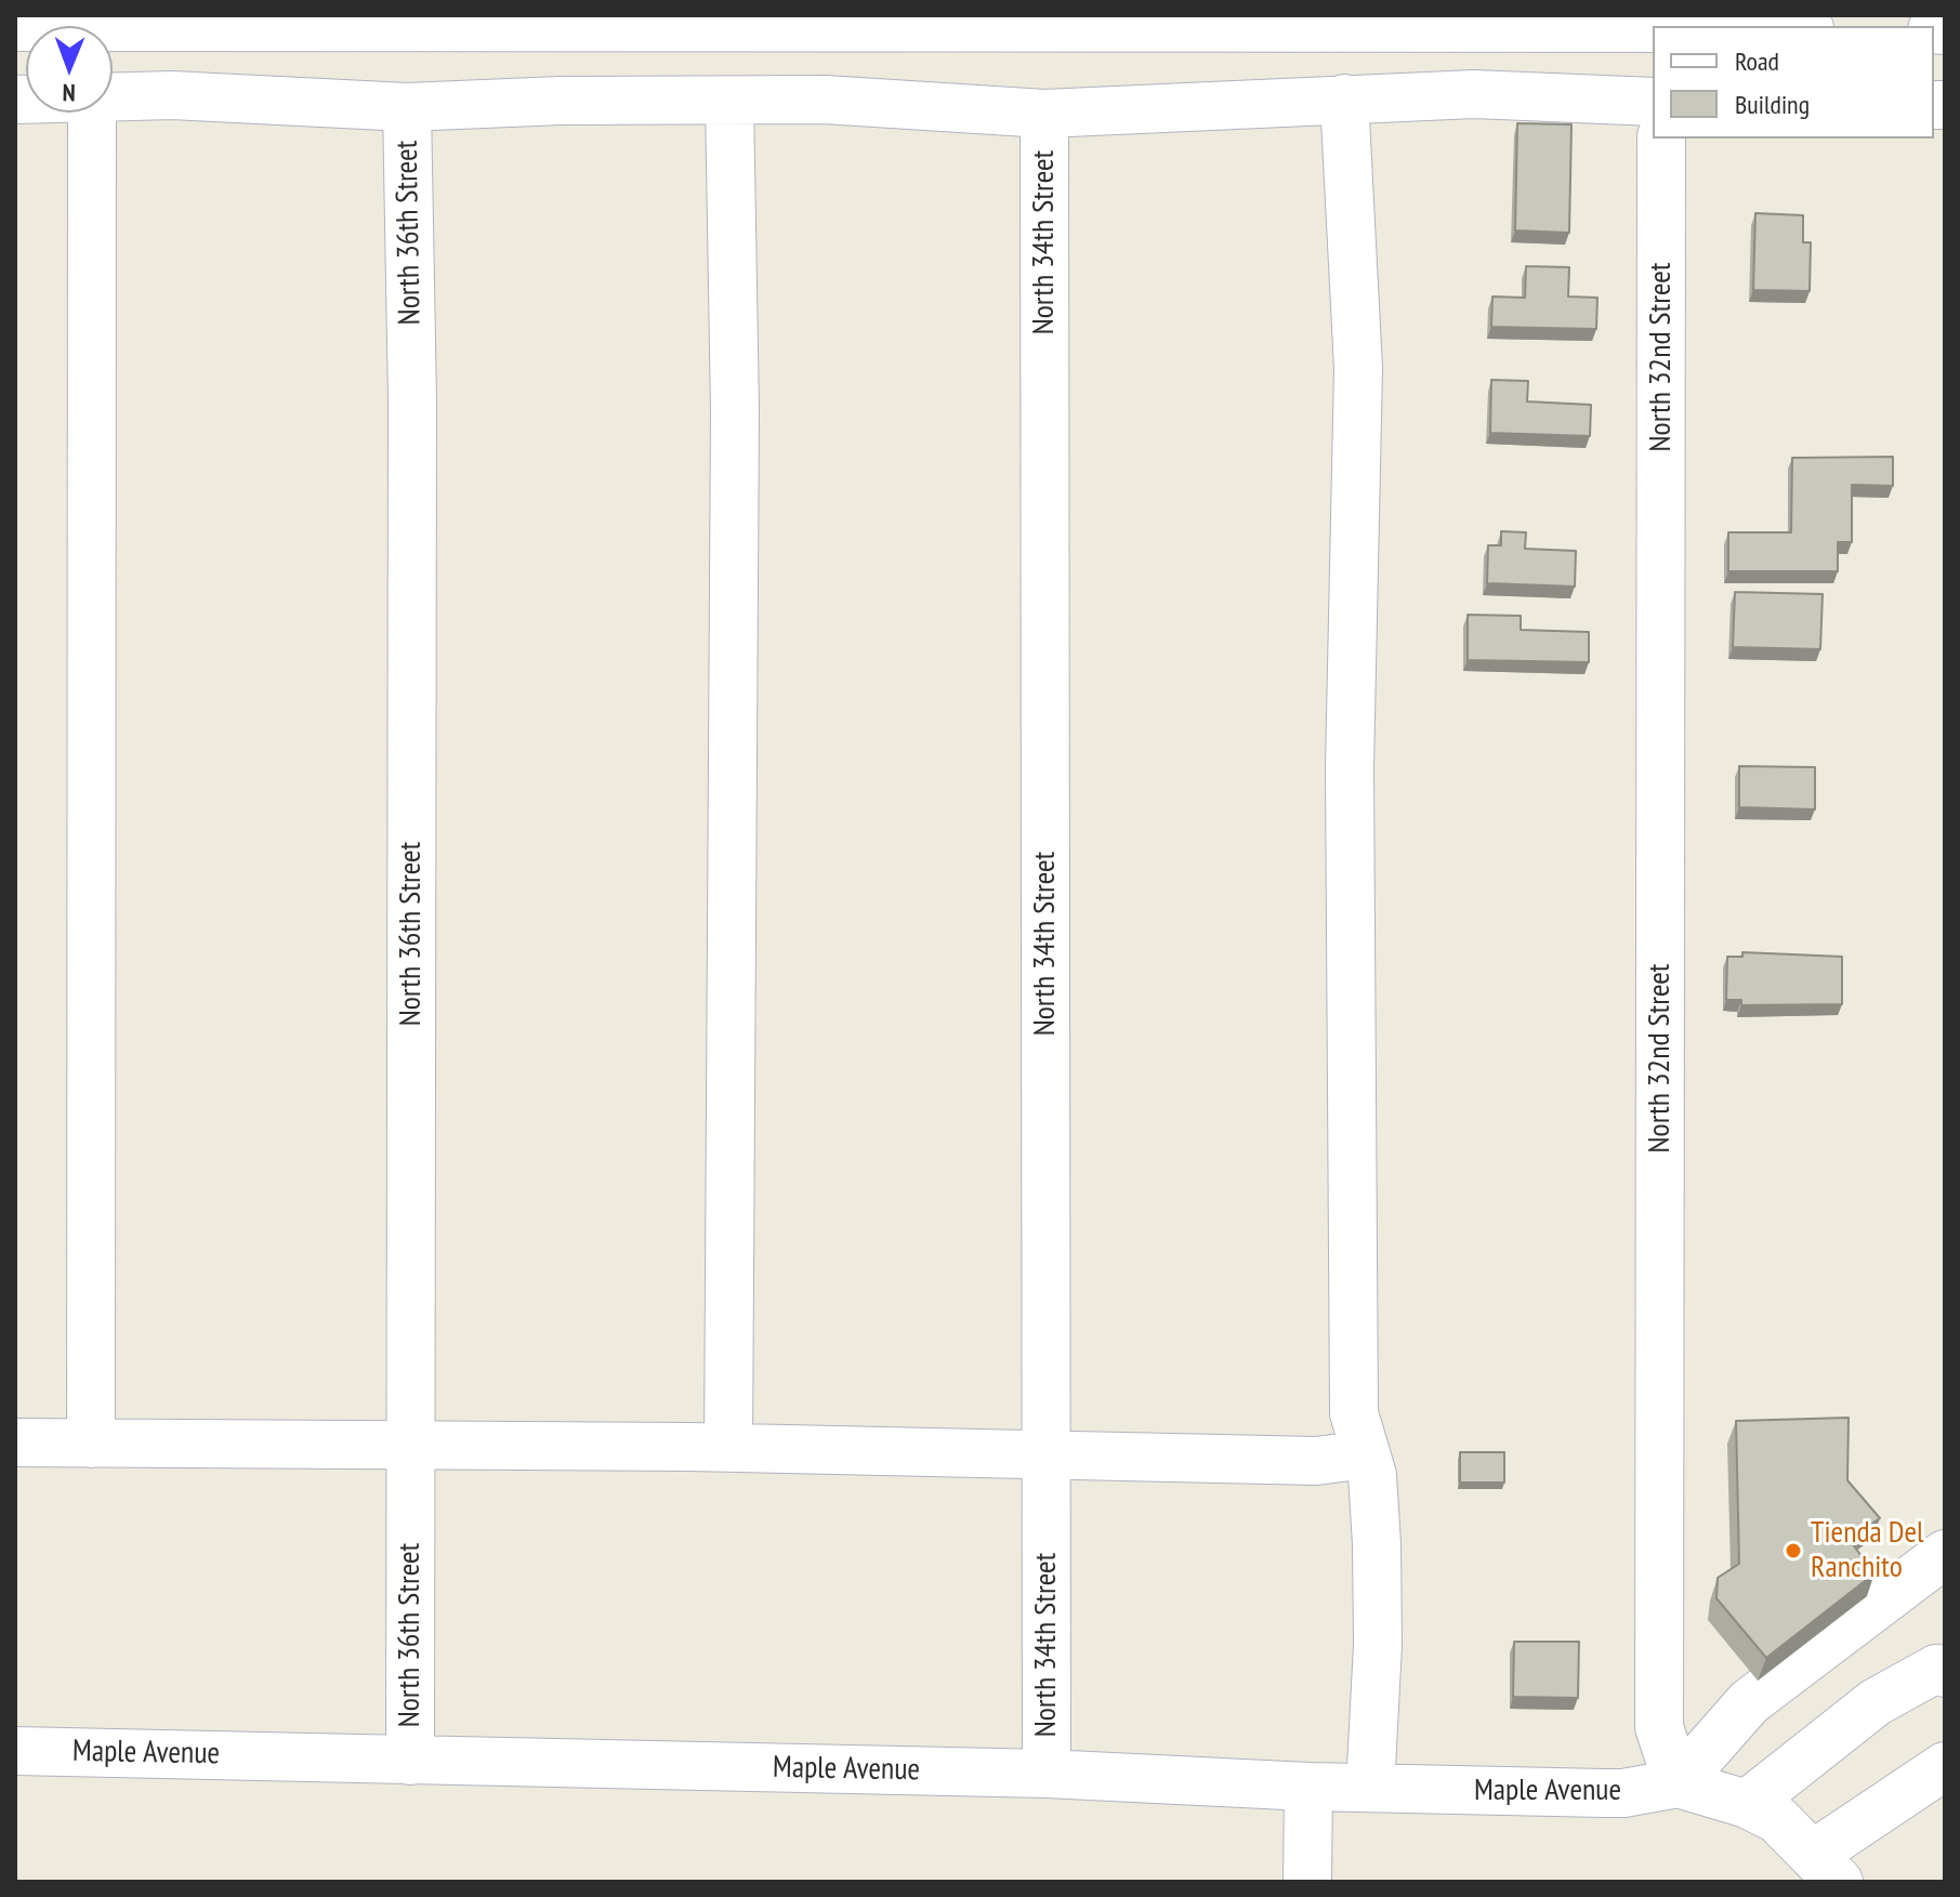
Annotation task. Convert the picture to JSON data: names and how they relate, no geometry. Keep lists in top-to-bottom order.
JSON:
{
  "streets": {
    "street": [
      "North 36th Street",
      "North 34th Street",
      "North 32nd Street",
      "Maple Avenue"
    ]
  },
  "crossings": [
    ["North 36th Street", "Maple Avenue"],
    ["North 34th Street", "Maple Avenue"],
    ["North 32nd Street", "Maple Avenue"]
  ],
  "places": ["Tienda Del Ranchito"],
  "legend": ["Road", "Building"],
  "north": "bottom"
}
